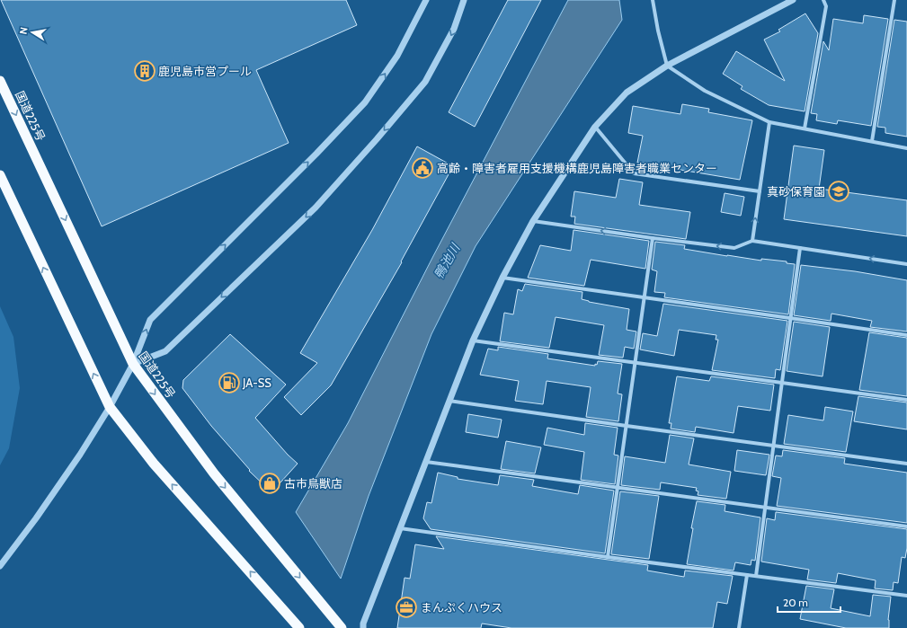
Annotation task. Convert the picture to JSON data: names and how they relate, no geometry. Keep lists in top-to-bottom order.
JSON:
{
  "streets": {
    "highway": ["国道225号"]
  },
  "water": ["鴨池川"],
  "places": {
    "building": ["鹿児島市営プール"],
    "public building": ["高齢・障害者雇用支援機構鹿児島障害者職業センター"],
    "school or university": ["真砂保育園"],
    "fuel station": ["JA-SS"],
    "shop": ["古市鳥獣店"],
    "office": ["まんぷくハウス"]
  },
  "scale_bar": "20 m",
  "north": "left"
}
